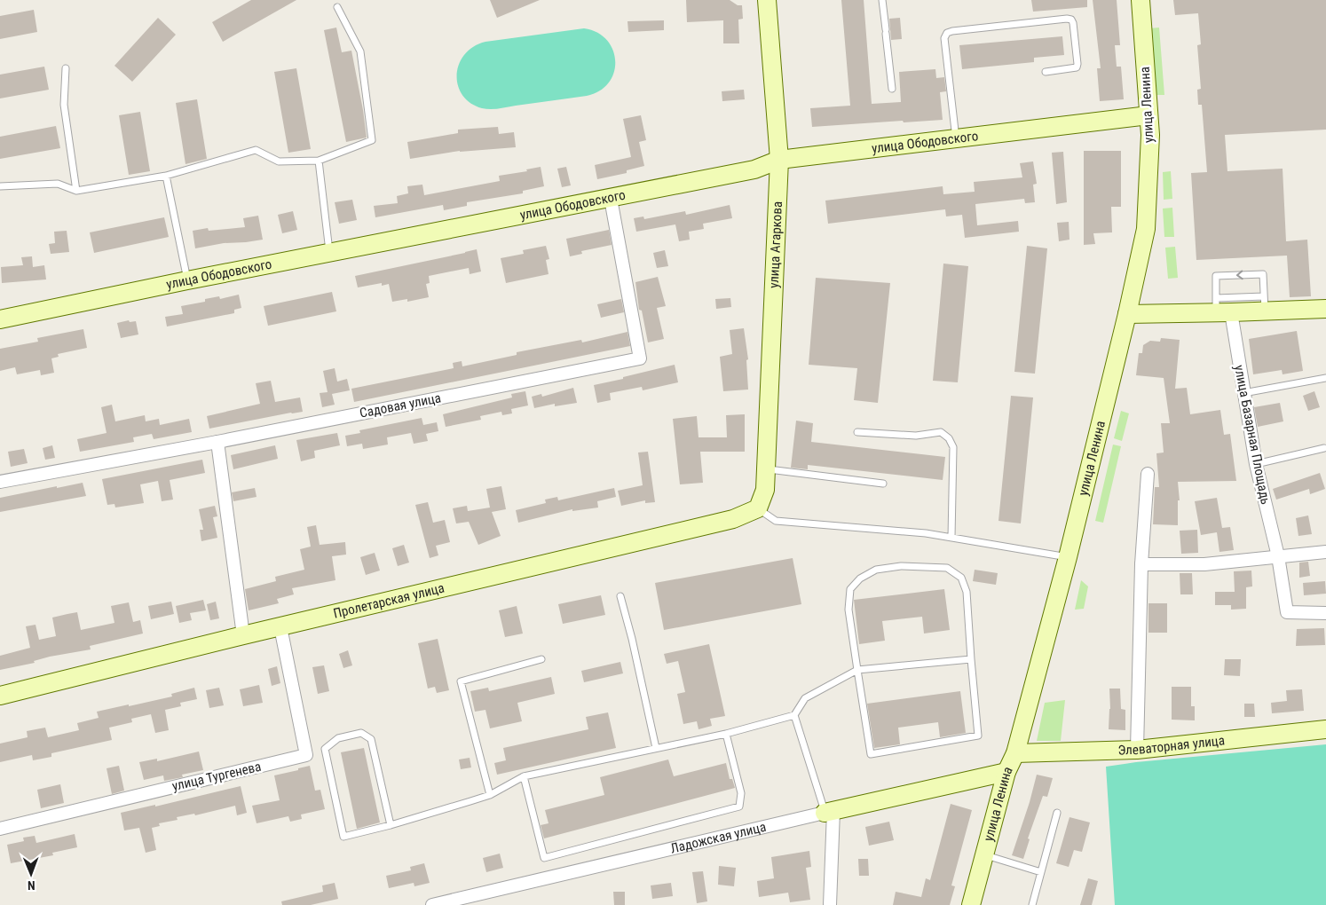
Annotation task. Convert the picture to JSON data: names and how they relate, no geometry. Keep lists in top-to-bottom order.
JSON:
{
  "streets": {
    "street": [
      "улица Ленина",
      "улица Ободовского",
      "улица Агаркова",
      "Садовая улица",
      "улица Базарная Площадь",
      "Пролетарская улица",
      "Элеваторная улица",
      "улица Тургенева",
      "Ладожская улица"
    ]
  },
  "crossings": [
    ["улица Ленина", "улица Ободовского"],
    ["улица Ленина", "Элеваторная улица"],
    ["улица Ленина", "Ладожская улица"],
    ["улица Ободовского", "улица Агаркова"],
    ["улица Ободовского", "Садовая улица"],
    ["улица Агаркова", "Пролетарская улица"],
    ["Пролетарская улица", "улица Тургенева"]
  ],
  "north": "bottom"
}
